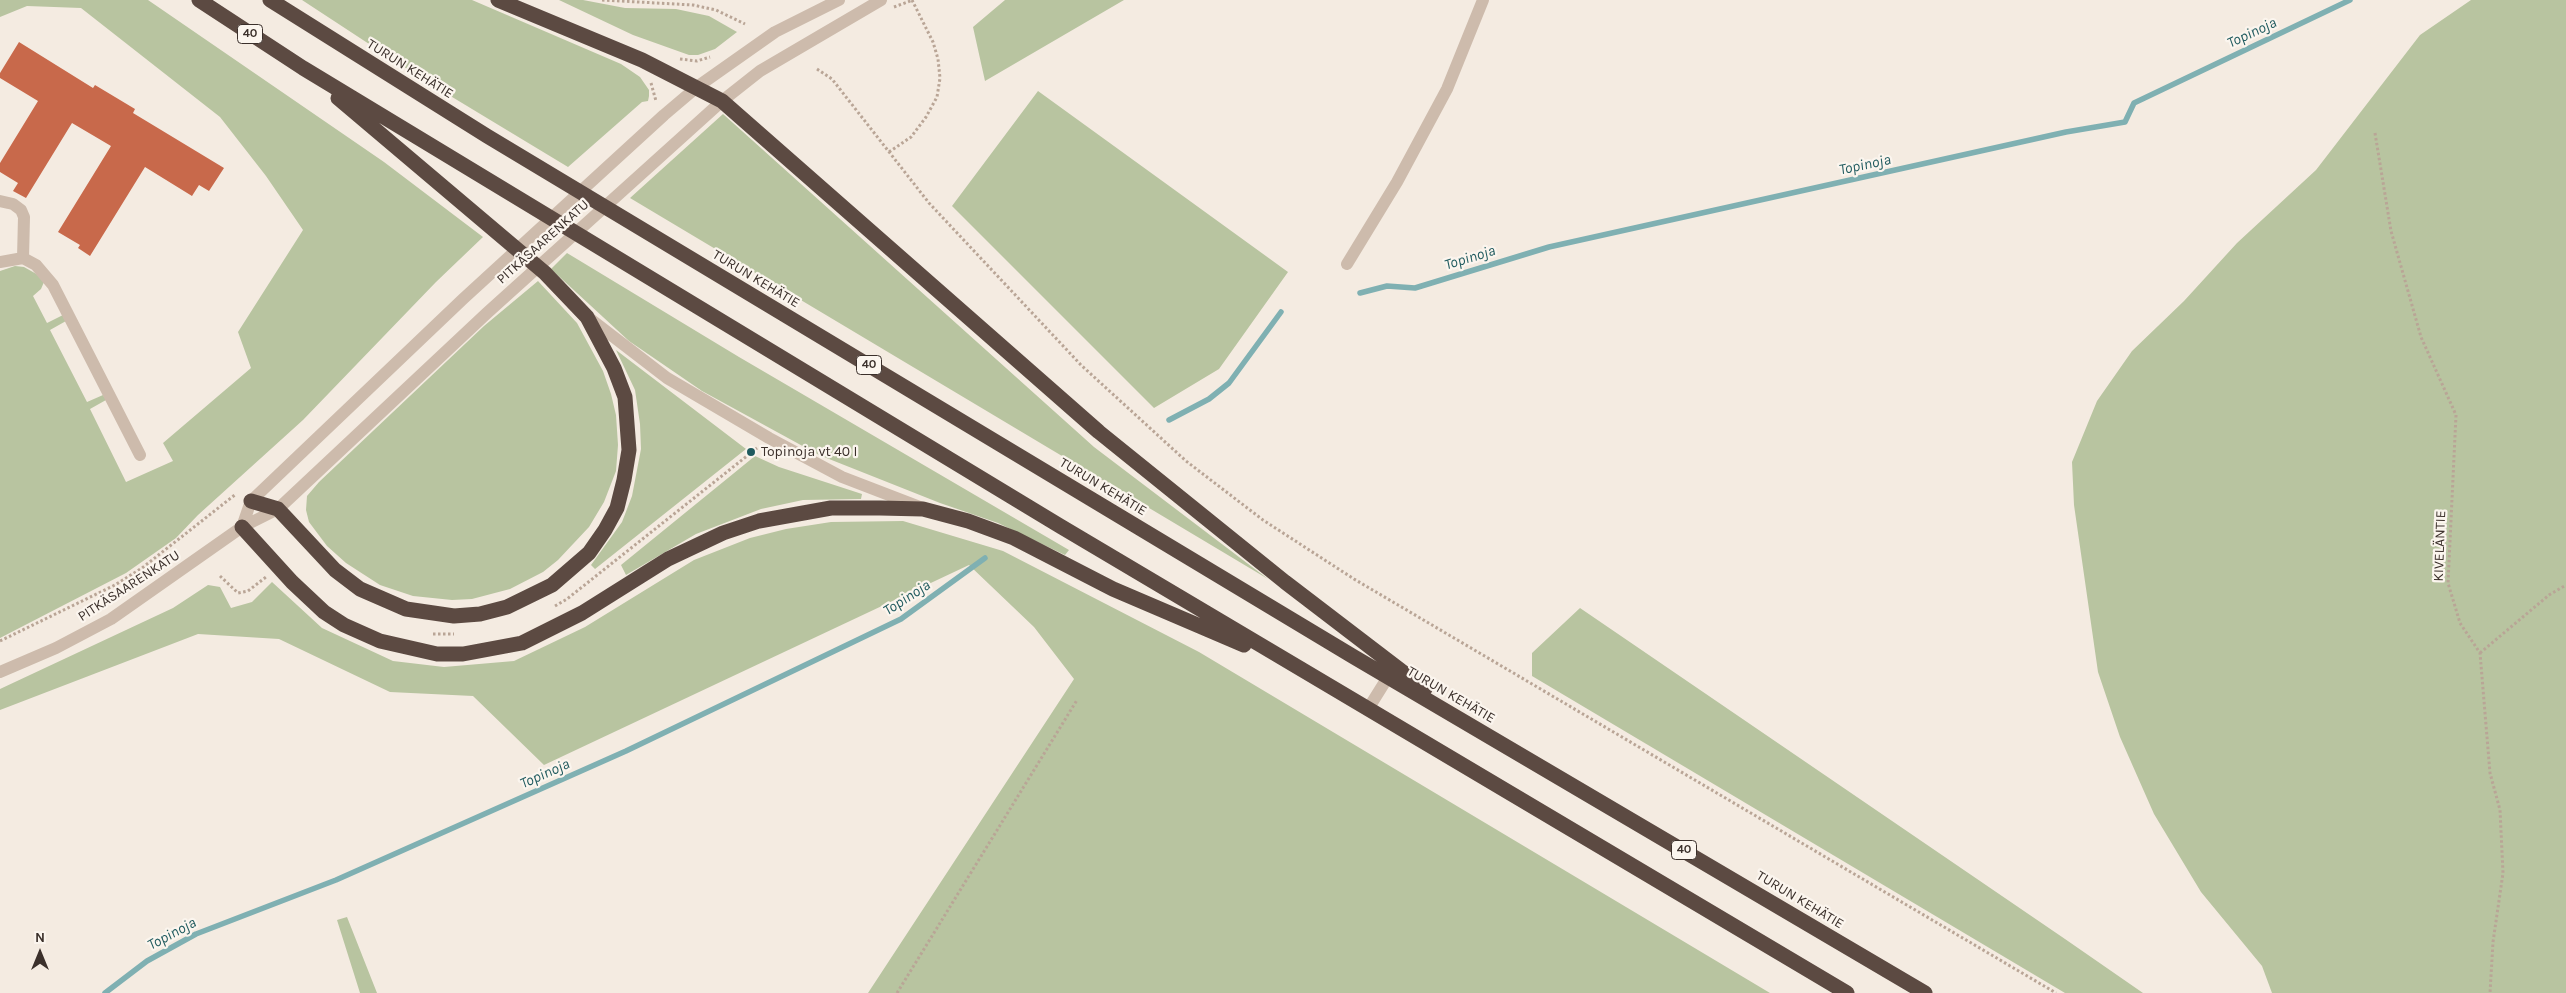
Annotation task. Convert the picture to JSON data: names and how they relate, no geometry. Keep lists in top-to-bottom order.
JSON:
{
  "streets": {
    "highway": ["40", "TURUN KEHÄTIE"],
    "street": ["PITKÄSAARENKATU"],
    "path": ["KIVELÄNTIE"]
  },
  "water": ["Topinoja"],
  "places": ["Topinoja vt 40 I"],
  "north": "top"
}
